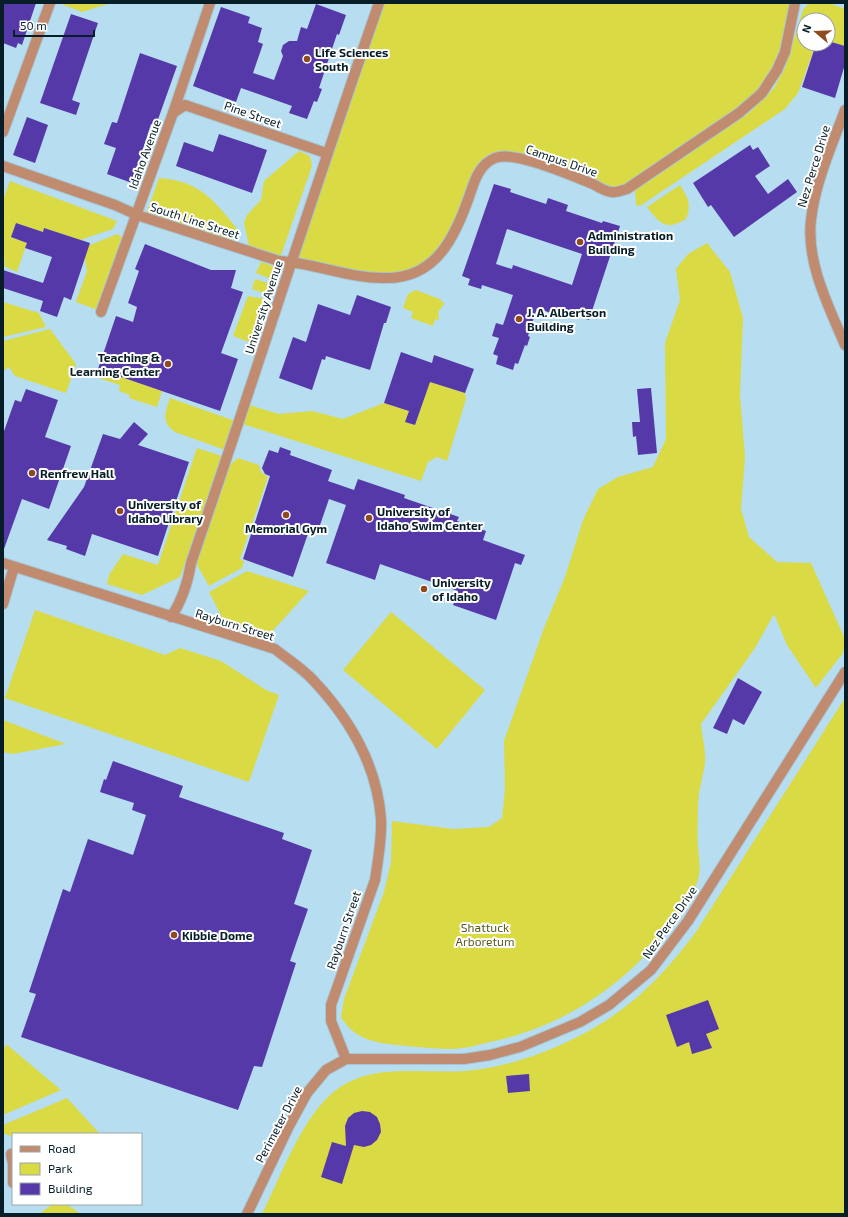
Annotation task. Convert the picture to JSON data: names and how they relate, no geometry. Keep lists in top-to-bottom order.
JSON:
{
  "streets": {
    "street": [
      "Pine Street",
      "Idaho Avenue",
      "Campus Drive",
      "Nez Perce Drive",
      "South Line Street",
      "University Avenue",
      "Rayburn Street",
      "Perimeter Drive"
    ]
  },
  "crossings": [
    ["Pine Street", "Idaho Avenue"],
    ["Pine Street", "University Avenue"],
    ["Idaho Avenue", "South Line Street"],
    ["Campus Drive", "South Line Street"],
    ["Campus Drive", "University Avenue"],
    ["Nez Perce Drive", "Rayburn Street"],
    ["Nez Perce Drive", "Perimeter Drive"],
    ["South Line Street", "University Avenue"],
    ["University Avenue", "Rayburn Street"],
    ["Rayburn Street", "Perimeter Drive"]
  ],
  "parks": ["Shattuck Arboretum"],
  "places": [
    "Life Sciences South",
    "Administration Building",
    "J. A. Albertson Building",
    "Teaching & Learning Center",
    "Renfrew Hall",
    "University of Idaho Library",
    "Memorial Gym",
    "University of Idaho Swim Center",
    "University of Idaho",
    "Kibbie Dome"
  ],
  "legend": ["Road", "Park", "Building"],
  "scale_bar": "50 m",
  "north": "left"
}
